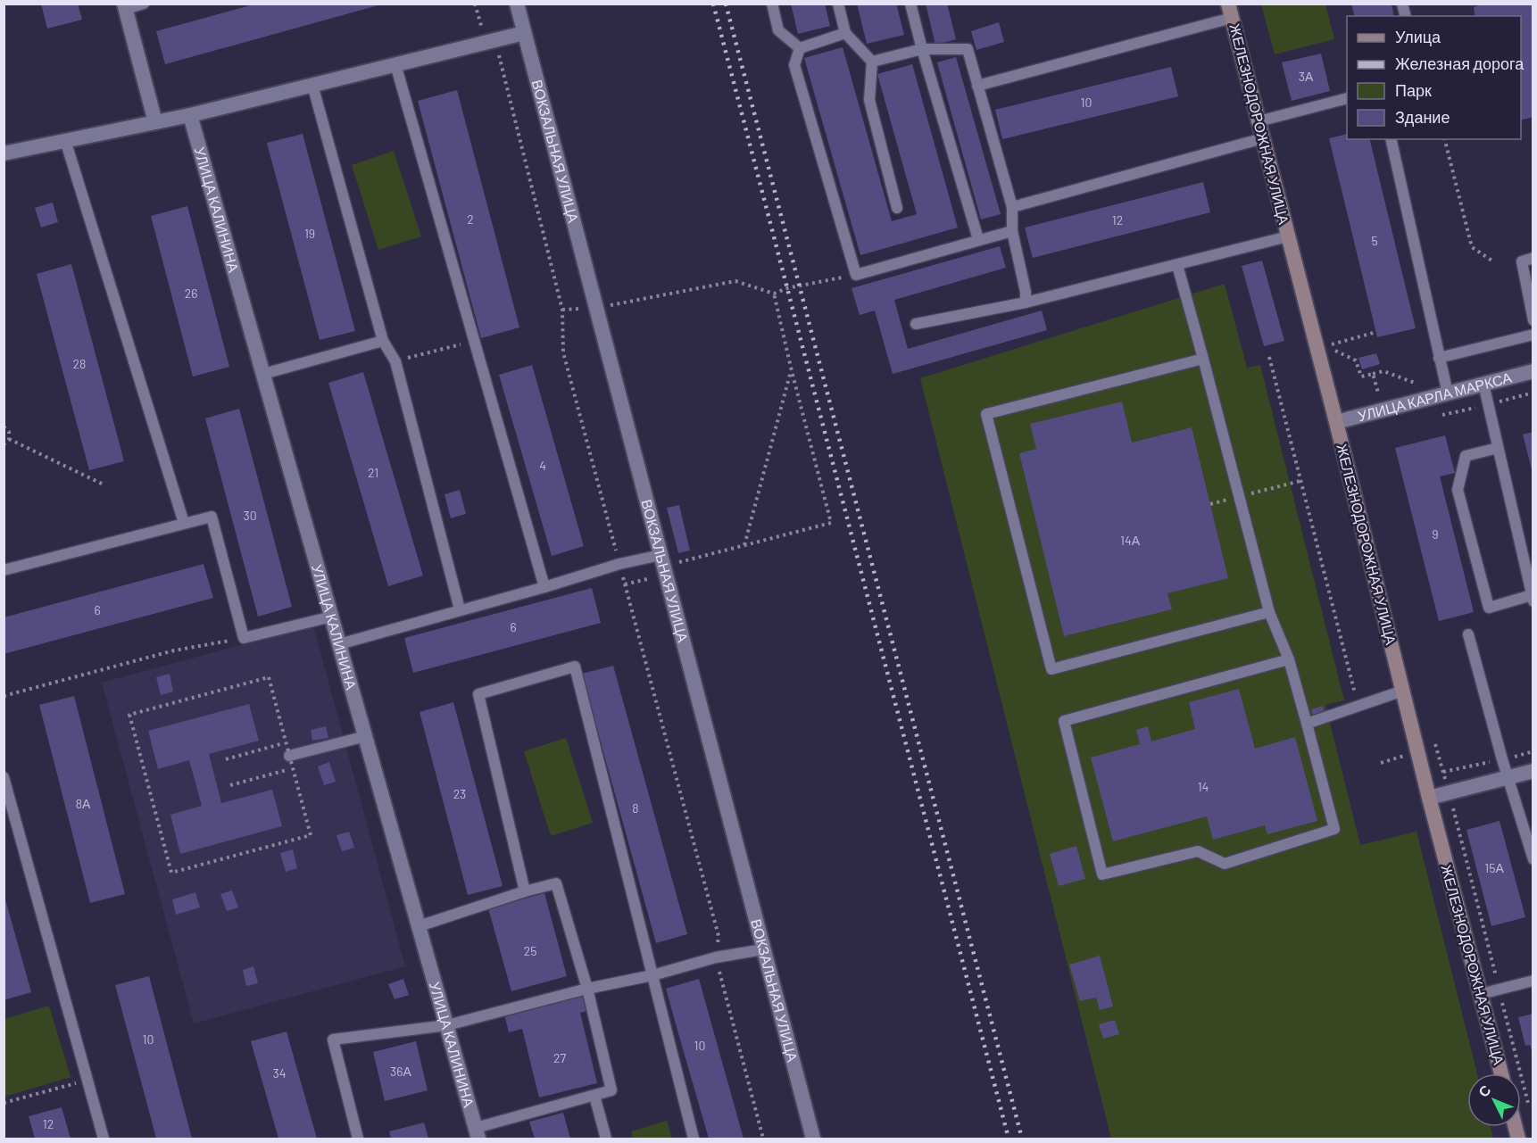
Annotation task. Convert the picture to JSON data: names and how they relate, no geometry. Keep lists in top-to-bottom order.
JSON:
{
  "streets": {
    "main road": ["ЖЕЛЕЗНОДОРОЖНАЯ УЛИЦА"],
    "street": ["ВОКЗАЛЬНАЯ УЛИЦА", "УЛИЦА КАЛИНИНА", "УЛИЦА КАРЛА МАРКСА"]
  },
  "crossings": [
    ["ЖЕЛЕЗНОДОРОЖНАЯ УЛИЦА", "УЛИЦА КАРЛА МАРКСА"]
  ],
  "house_numbers": [
    "3А",
    "10",
    "2",
    "12",
    "19",
    "5",
    "26",
    "28",
    "4",
    "21",
    "30",
    "9",
    "14А",
    "6",
    "6",
    "14",
    "23",
    "8А",
    "8",
    "15А",
    "25",
    "10",
    "10",
    "27",
    "36А",
    "34",
    "12"
  ],
  "legend": [
    "Улица",
    "Железная дорога",
    "Парк",
    "Здание"
  ],
  "north": "top left"
}
